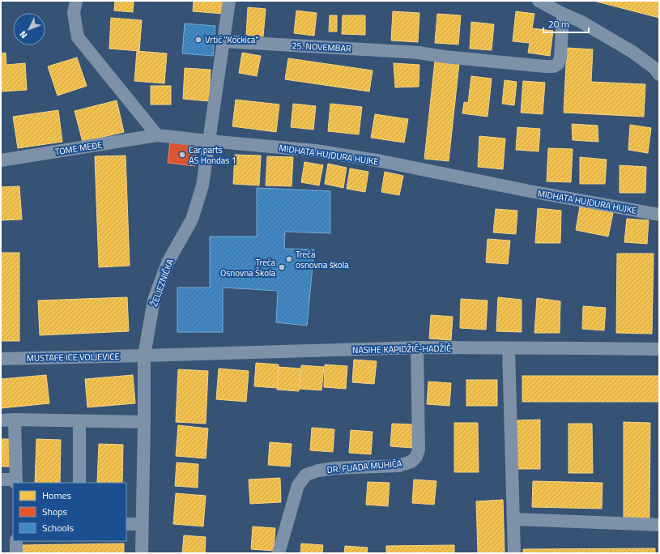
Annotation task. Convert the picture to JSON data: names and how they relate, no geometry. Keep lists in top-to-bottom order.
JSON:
{
  "streets": {
    "street": [
      "25. NOVEMBAR",
      "TOME MEĐE",
      "MIDHATA HUJDURA HUJKE",
      "ŽELJEZNIČKA",
      "NASIHE KAPIDŽIĆ-HADŽIĆ",
      "MUSTAFE ICE VOLJEVICE",
      "DR. FUADA MUHIĆA"
    ]
  },
  "crossings": [
    ["25. NOVEMBAR", "ŽELJEZNIČKA"],
    ["TOME MEĐE", "MIDHATA HUJDURA HUJKE"],
    ["MIDHATA HUJDURA HUJKE", "ŽELJEZNIČKA"],
    ["ŽELJEZNIČKA", "NASIHE KAPIDŽIĆ-HADŽIĆ"],
    ["ŽELJEZNIČKA", "MUSTAFE ICE VOLJEVICE"],
    ["NASIHE KAPIDŽIĆ-HADŽIĆ", "MUSTAFE ICE VOLJEVICE"],
    ["NASIHE KAPIDŽIĆ-HADŽIĆ", "DR. FUADA MUHIĆA"]
  ],
  "places": [
    "Vrtić \"Kockica\"",
    "Car parts AS Hondas 1",
    "Treća osnovna škola",
    "Treća Osnovna Škola"
  ],
  "legend": ["Homes", "Shops", "Schools"],
  "scale_bar": "20 m",
  "north": "bottom left"
}
